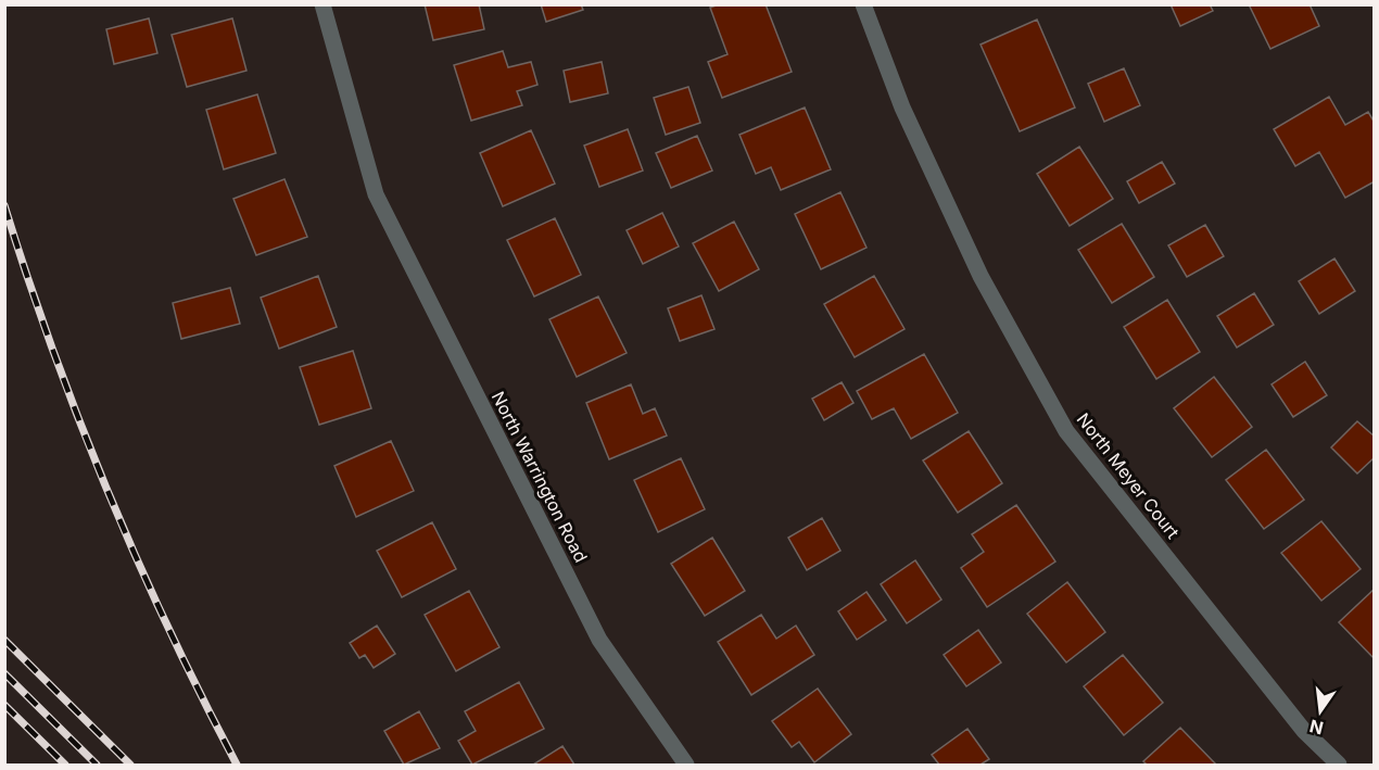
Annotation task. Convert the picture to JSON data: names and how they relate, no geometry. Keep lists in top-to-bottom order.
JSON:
{
  "streets": {
    "street": ["North Meyer Court", "North Warrington Road"]
  },
  "north": "bottom"
}
